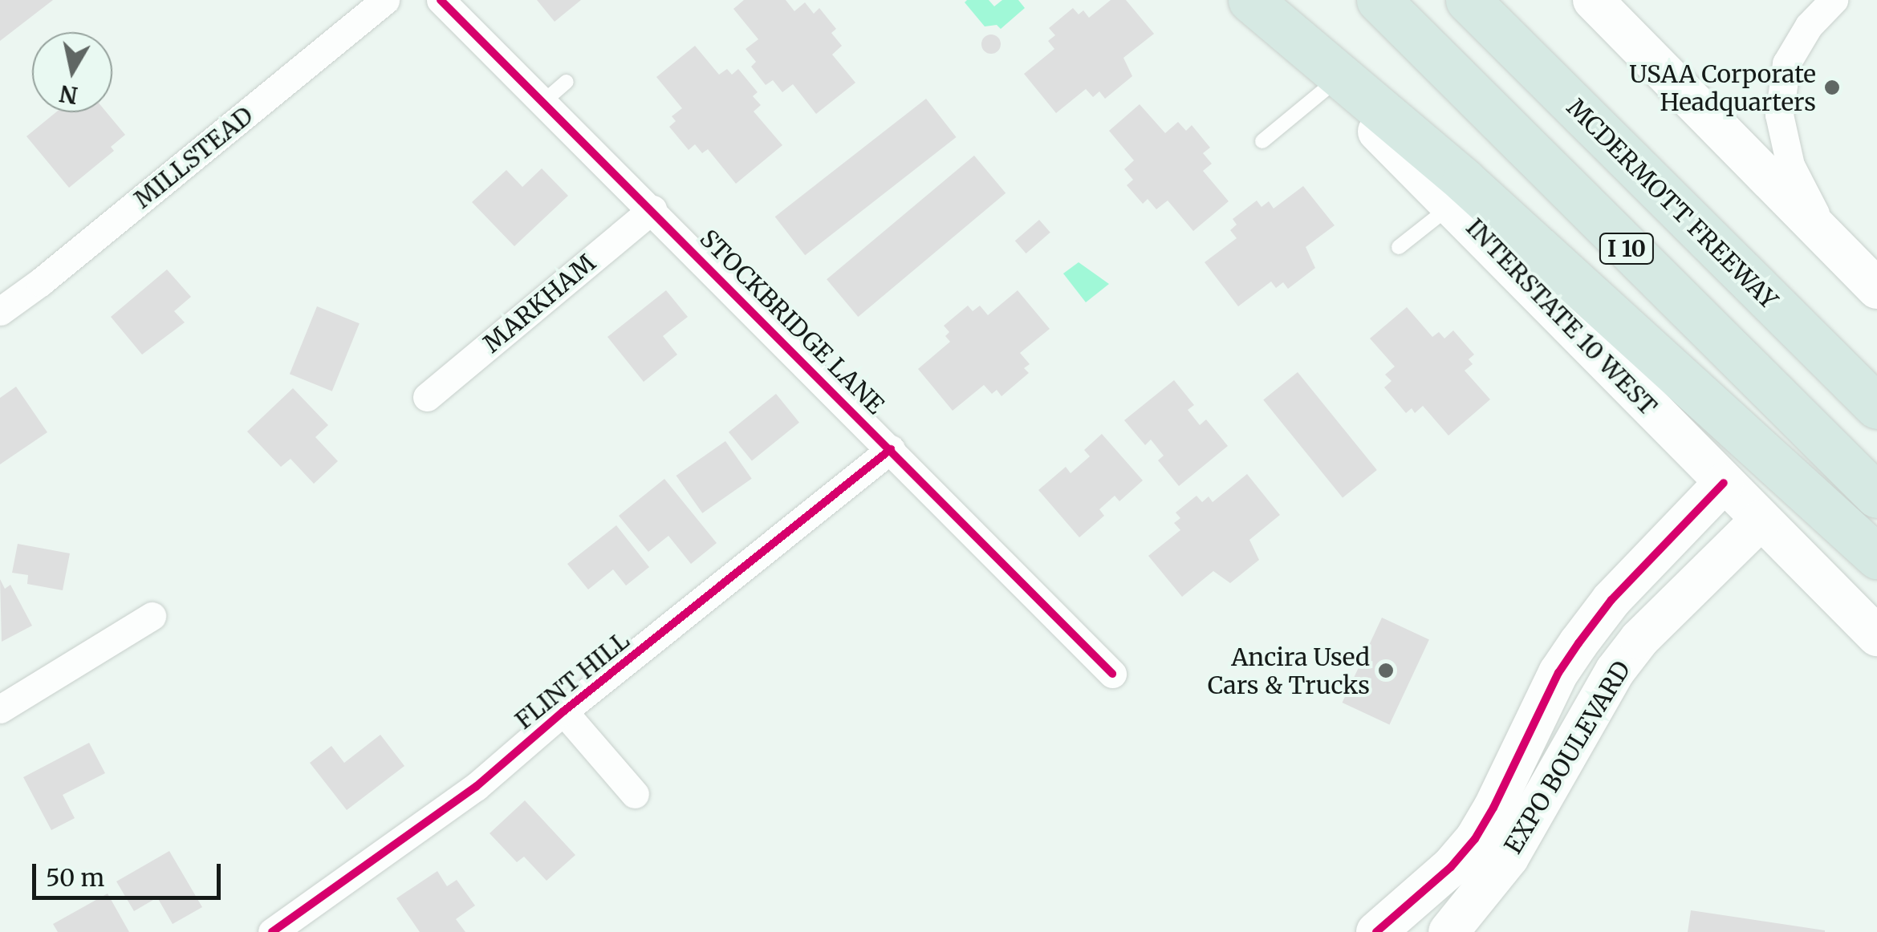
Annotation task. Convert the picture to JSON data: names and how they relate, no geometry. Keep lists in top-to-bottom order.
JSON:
{
  "streets": {
    "highway": ["MCDERMOTT FREEWAY", "I 10"],
    "main road": ["INTERSTATE 10 WEST", "EXPO BOULEVARD"],
    "street": [
      "MILLSTEAD",
      "MARKHAM",
      "STOCKBRIDGE LANE",
      "FLINT HILL"
    ]
  },
  "crossings": [
    ["MARKHAM", "STOCKBRIDGE LANE"],
    ["INTERSTATE 10 WEST", "EXPO BOULEVARD"],
    ["STOCKBRIDGE LANE", "FLINT HILL"]
  ],
  "places": ["USAA Corporate Headquarters", "Ancira Used Cars & Trucks"],
  "scale_bar": "50 m",
  "north": "bottom"
}
